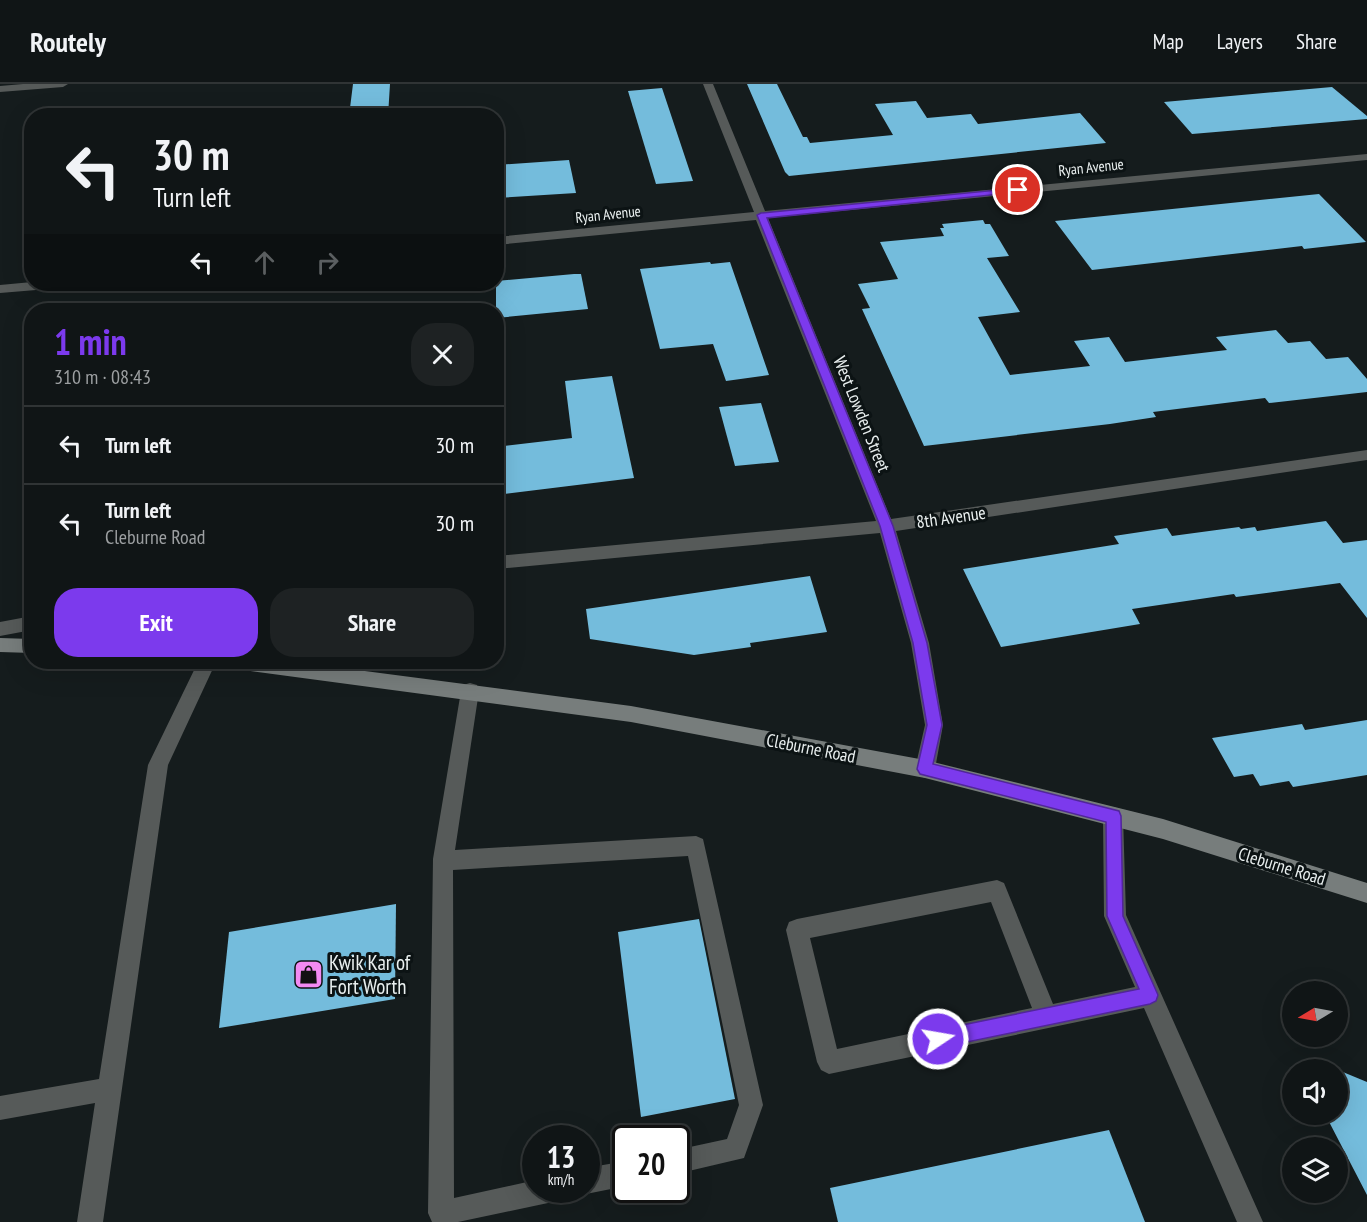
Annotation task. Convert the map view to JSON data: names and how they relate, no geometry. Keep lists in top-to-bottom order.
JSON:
{
  "streets": {
    "main road": ["Cleburne Road"],
    "street": ["Ryan Avenue", "West Lowden Street", "8th Avenue"]
  },
  "crossings": [
    ["Ryan Avenue", "West Lowden Street"],
    ["West Lowden Street", "8th Avenue"],
    ["West Lowden Street", "Cleburne Road"]
  ],
  "places": {
    "shop": ["Kwik Kar of Fort Worth"]
  },
  "north": "left",
  "page": {
    "header": "Routely",
    "nav": ["Map", "Layers", "Share"],
    "turn": ["30 m", "Turn left"],
    "heading": ["1 min", "310 m · 08:43"],
    "list": [
      {
        "name": "Turn left",
        "value": "30 m"
      },
      {
        "name": "Turn left",
        "note": "Cleburne Road",
        "value": "30 m"
      }
    ],
    "buttons": ["Exit", "Share"],
    "speed": "13 km/h",
    "limit": "20"
  }
}
